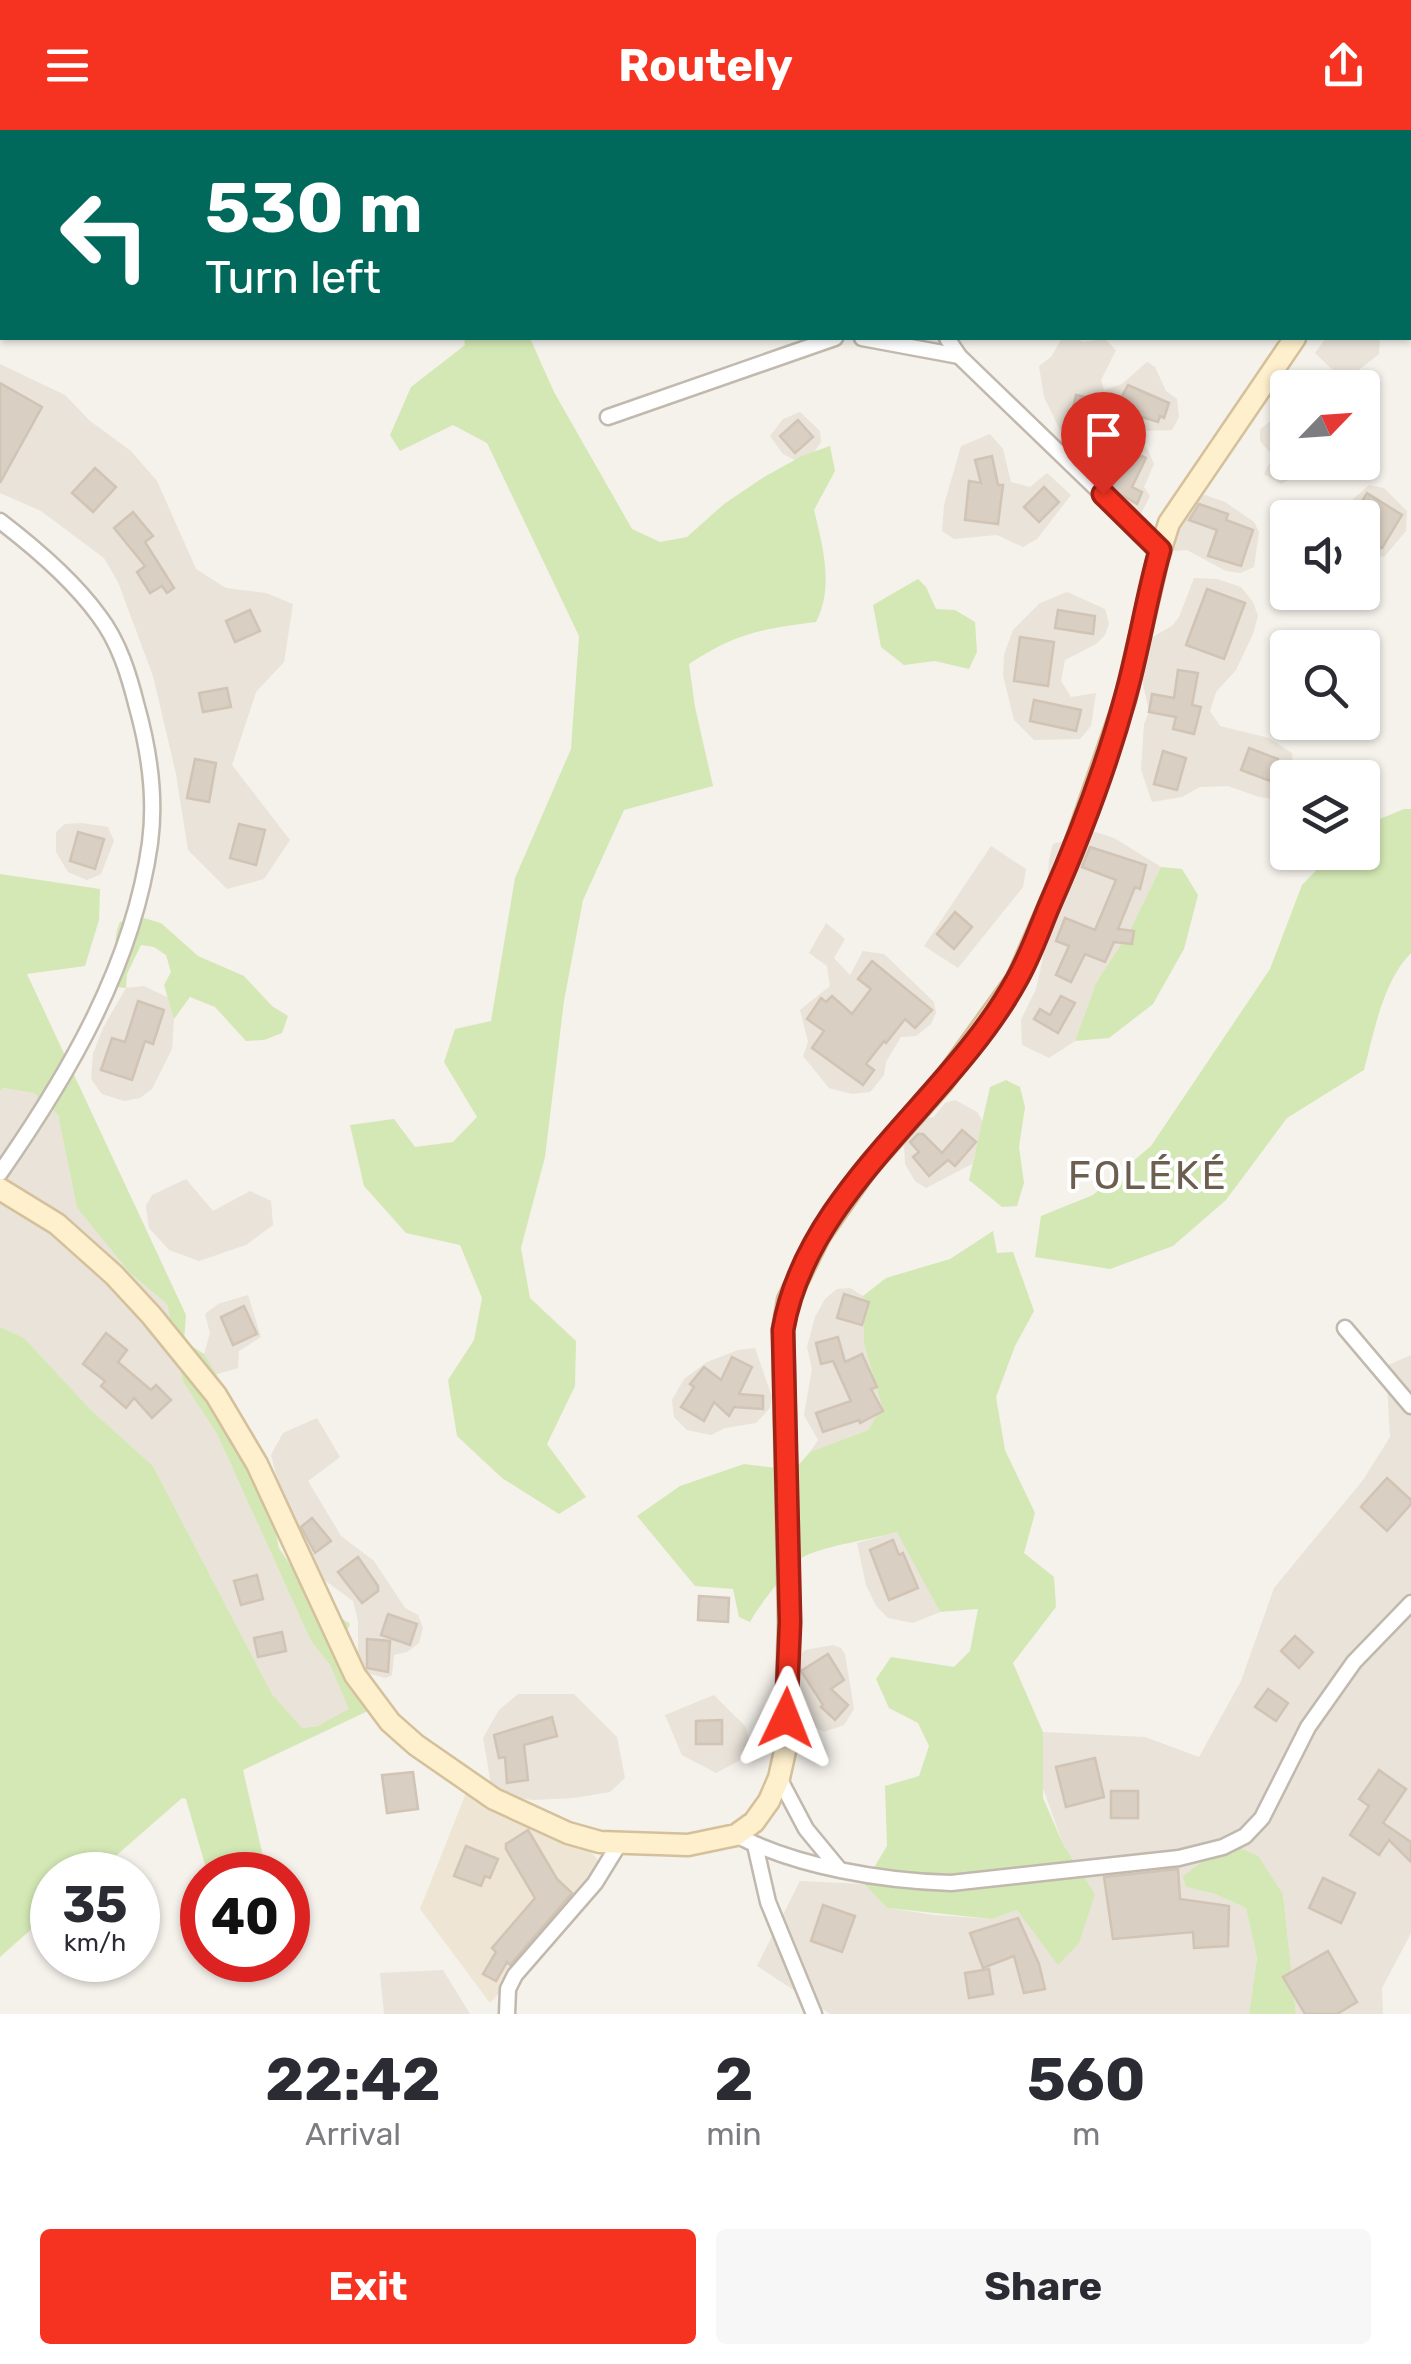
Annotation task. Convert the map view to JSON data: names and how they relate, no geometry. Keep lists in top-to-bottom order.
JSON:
{
  "districts": ["FOLÉKÉ"],
  "north": "top right",
  "page": {
    "header": "Routely",
    "turn": ["530 m", "Turn left"],
    "speed": "35 km/h",
    "limit": "40",
    "eta": [
      "22:42",
      "Arrival",
      "2",
      "min",
      "560",
      "m"
    ],
    "buttons": ["Exit", "Share"]
  }
}
